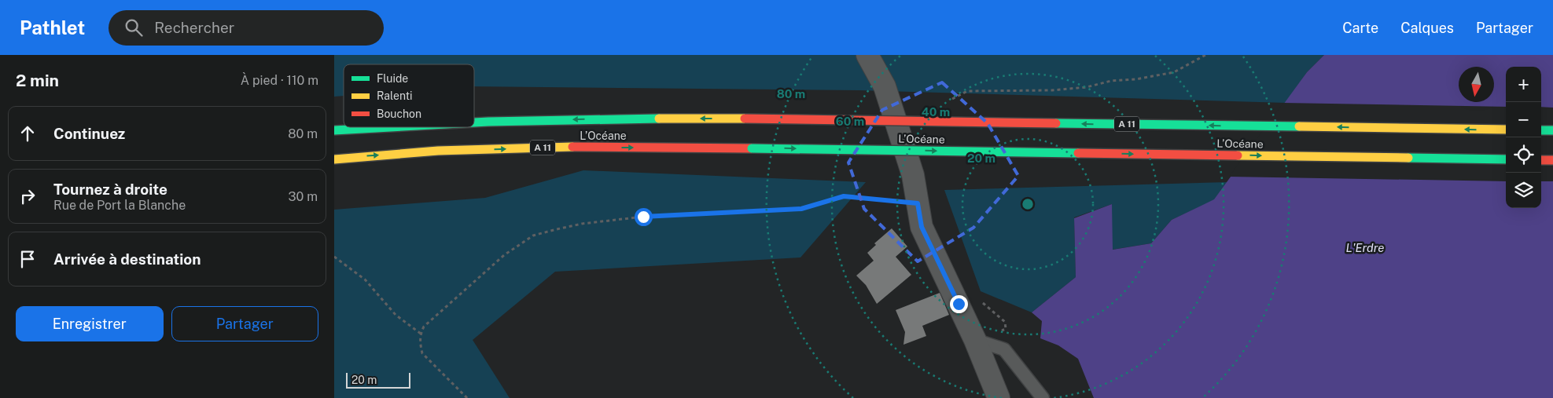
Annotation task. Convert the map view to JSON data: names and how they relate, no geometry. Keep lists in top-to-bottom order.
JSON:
{
  "streets": {
    "highway": ["A 11", "L’Océane"]
  },
  "water": ["L'Erdre"],
  "legend": ["Fluide", "Ralenti", "Bouchon"],
  "scale_bar": "20 m",
  "north": "bottom",
  "page": {
    "header": "Pathlet",
    "search": "Rechercher",
    "nav": ["Carte", "Calques", "Partager"],
    "heading": ["2 min", "À pied · 110 m"],
    "map_buttons": ["+", "−"],
    "list": [
      ["Continuez", "80 m"],
      ["Tournez à droite", "Rue de Port la Blanche", "30 m"],
      "Arrivée à destination"
    ],
    "buttons": ["Enregistrer", "Partager"],
    "scale": "20 m"
  },
  "rings": [
    "80 m",
    "40 m",
    "60 m",
    "20 m"
  ]
}
